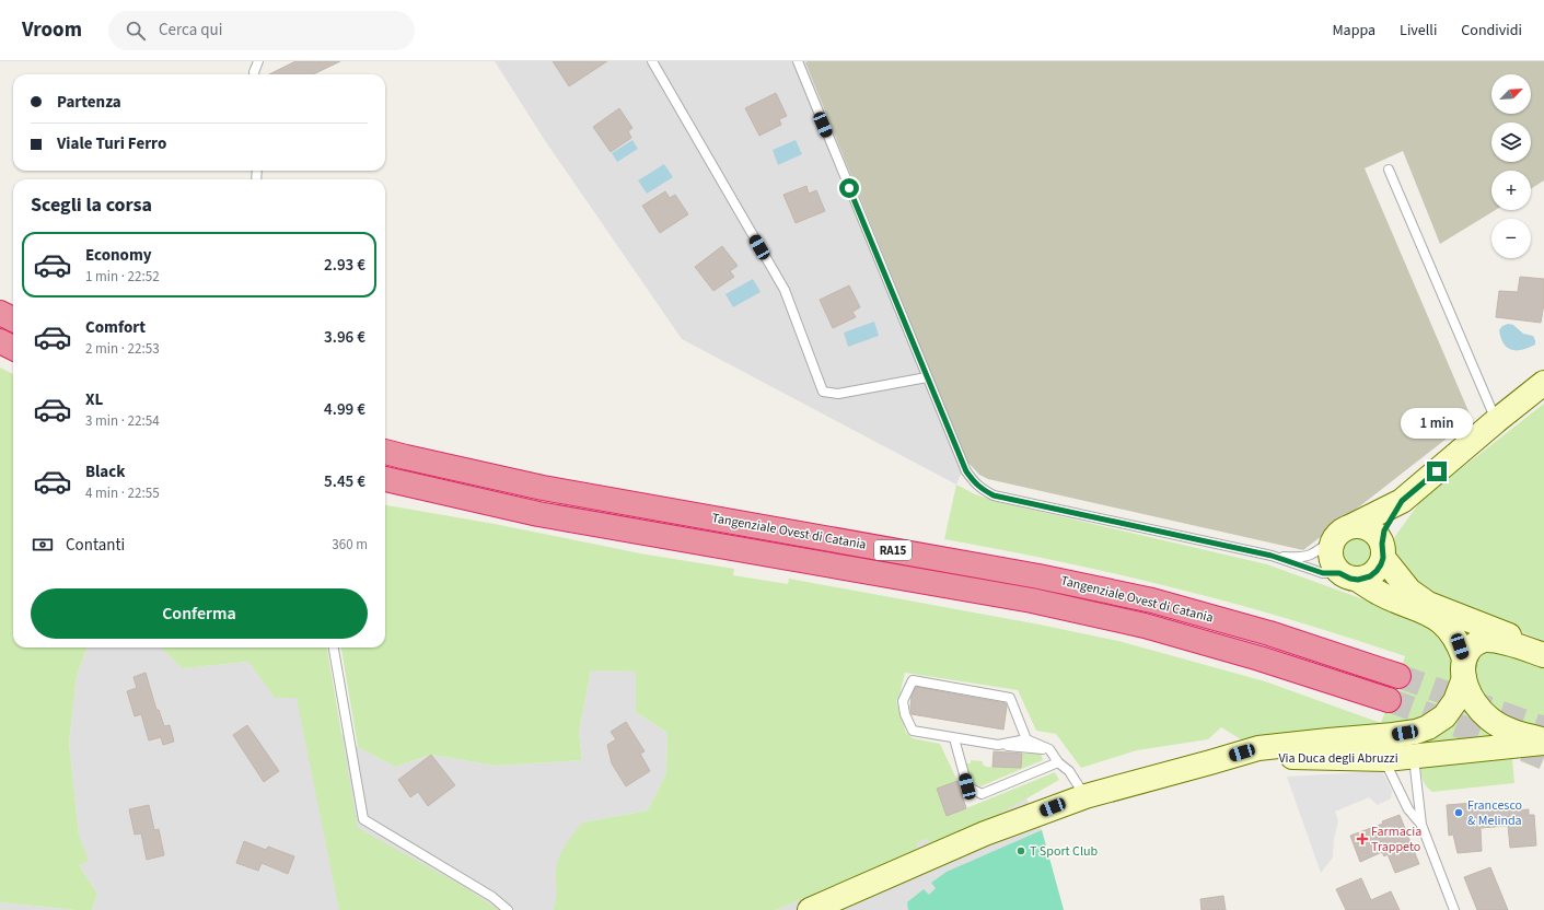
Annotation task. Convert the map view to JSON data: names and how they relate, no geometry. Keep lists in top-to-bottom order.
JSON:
{
  "streets": {
    "highway": ["Tangenziale Ovest di Catania", "RA15"],
    "main road": ["Via Duca degli Abruzzi"]
  },
  "places": {
    "other": ["Francesco & Melinda", "T Sport Club"],
    "health": ["Farmacia Trappeto"]
  },
  "north": "top right",
  "page": {
    "header": "Vroom",
    "search": "Cerca qui",
    "nav": ["Mappa", "Livelli", "Condividi"],
    "map_buttons": ["+", "−"],
    "banner": ["Partenza", "Viale Turi Ferro"],
    "heading": "Scegli la corsa",
    "list": [
      {
        "name": "Economy",
        "note": "1 min · 22:52",
        "value": "2.93 €"
      },
      {
        "name": "Comfort",
        "note": "2 min · 22:53",
        "value": "3.96 €"
      },
      {
        "name": "XL",
        "note": "3 min · 22:54",
        "value": "4.99 €"
      },
      {
        "name": "Black",
        "note": "4 min · 22:55",
        "value": "5.45 €"
      }
    ],
    "bubble": "1 min",
    "pay": ["Contanti", "360 m"],
    "buttons": "Conferma"
  }
}
